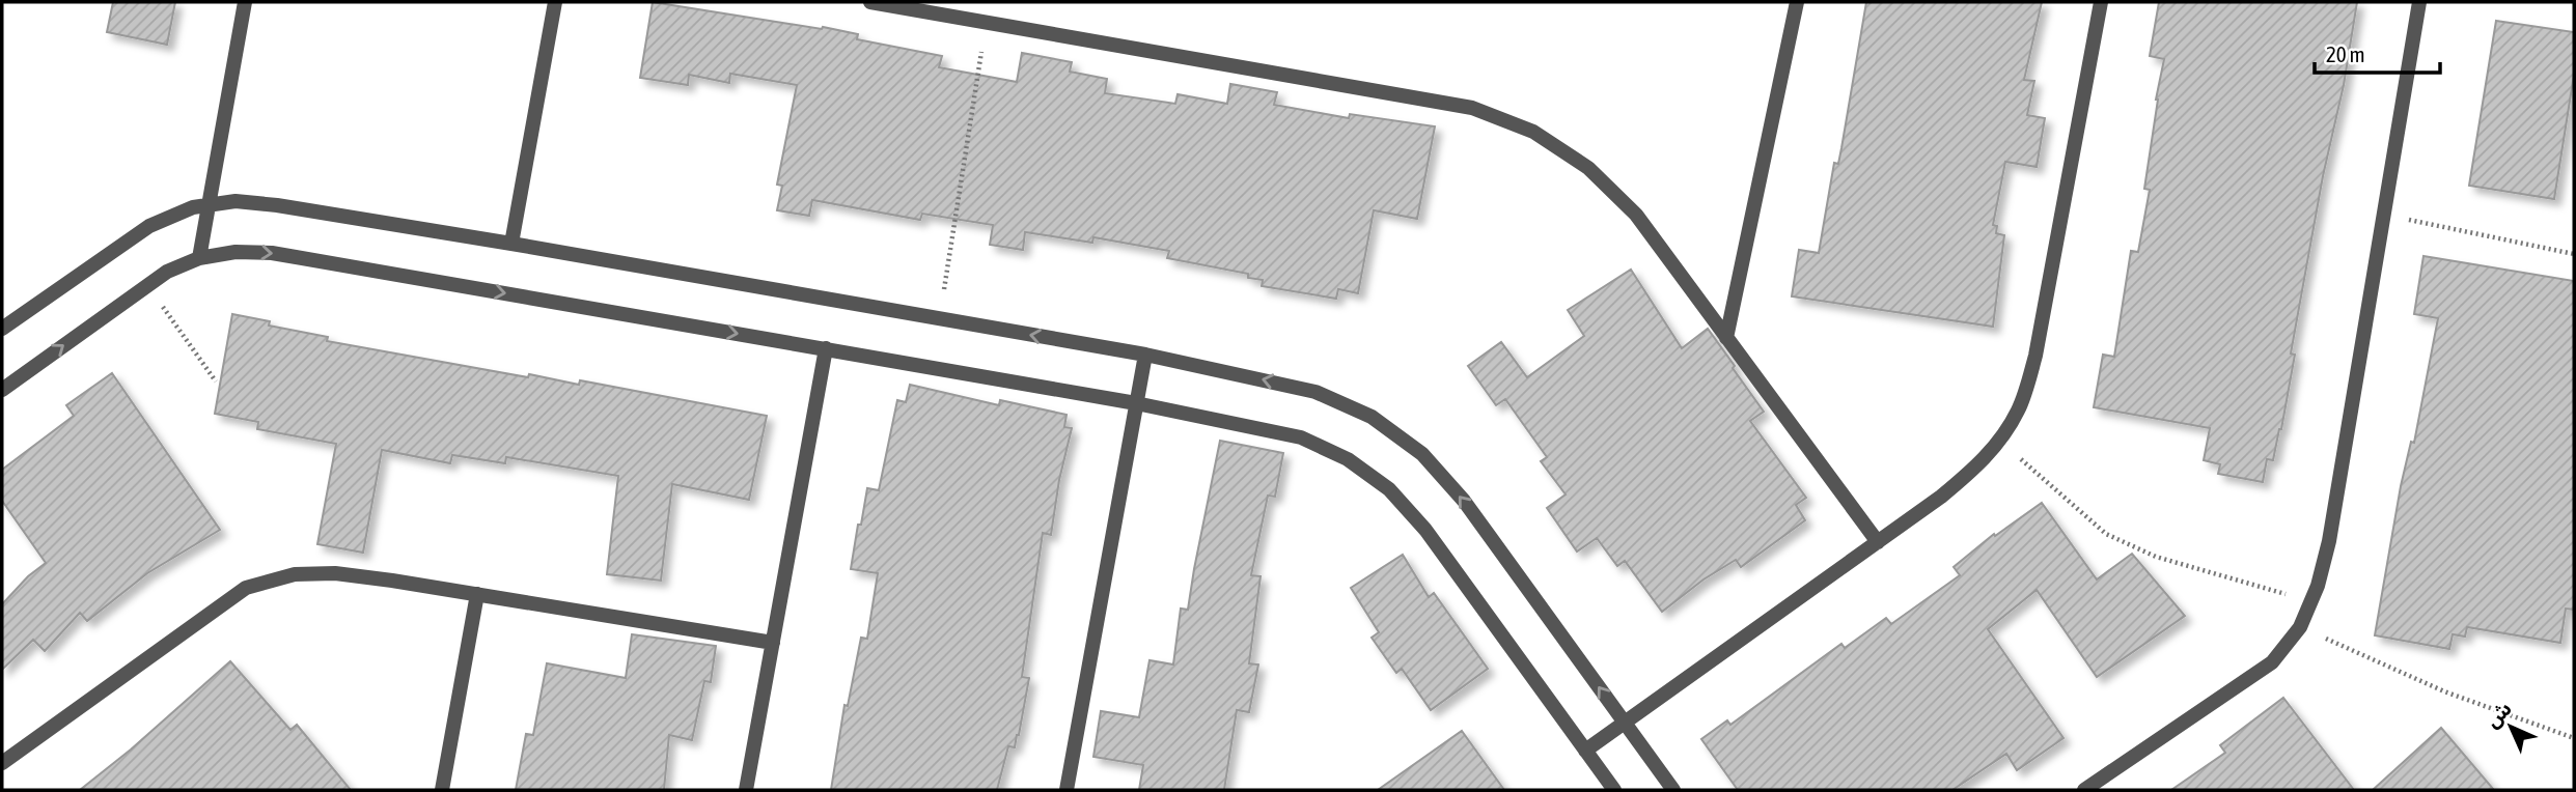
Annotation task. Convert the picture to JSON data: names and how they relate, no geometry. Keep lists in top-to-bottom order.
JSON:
{
  "scale_bar": "20 m",
  "north": "top left"
}
